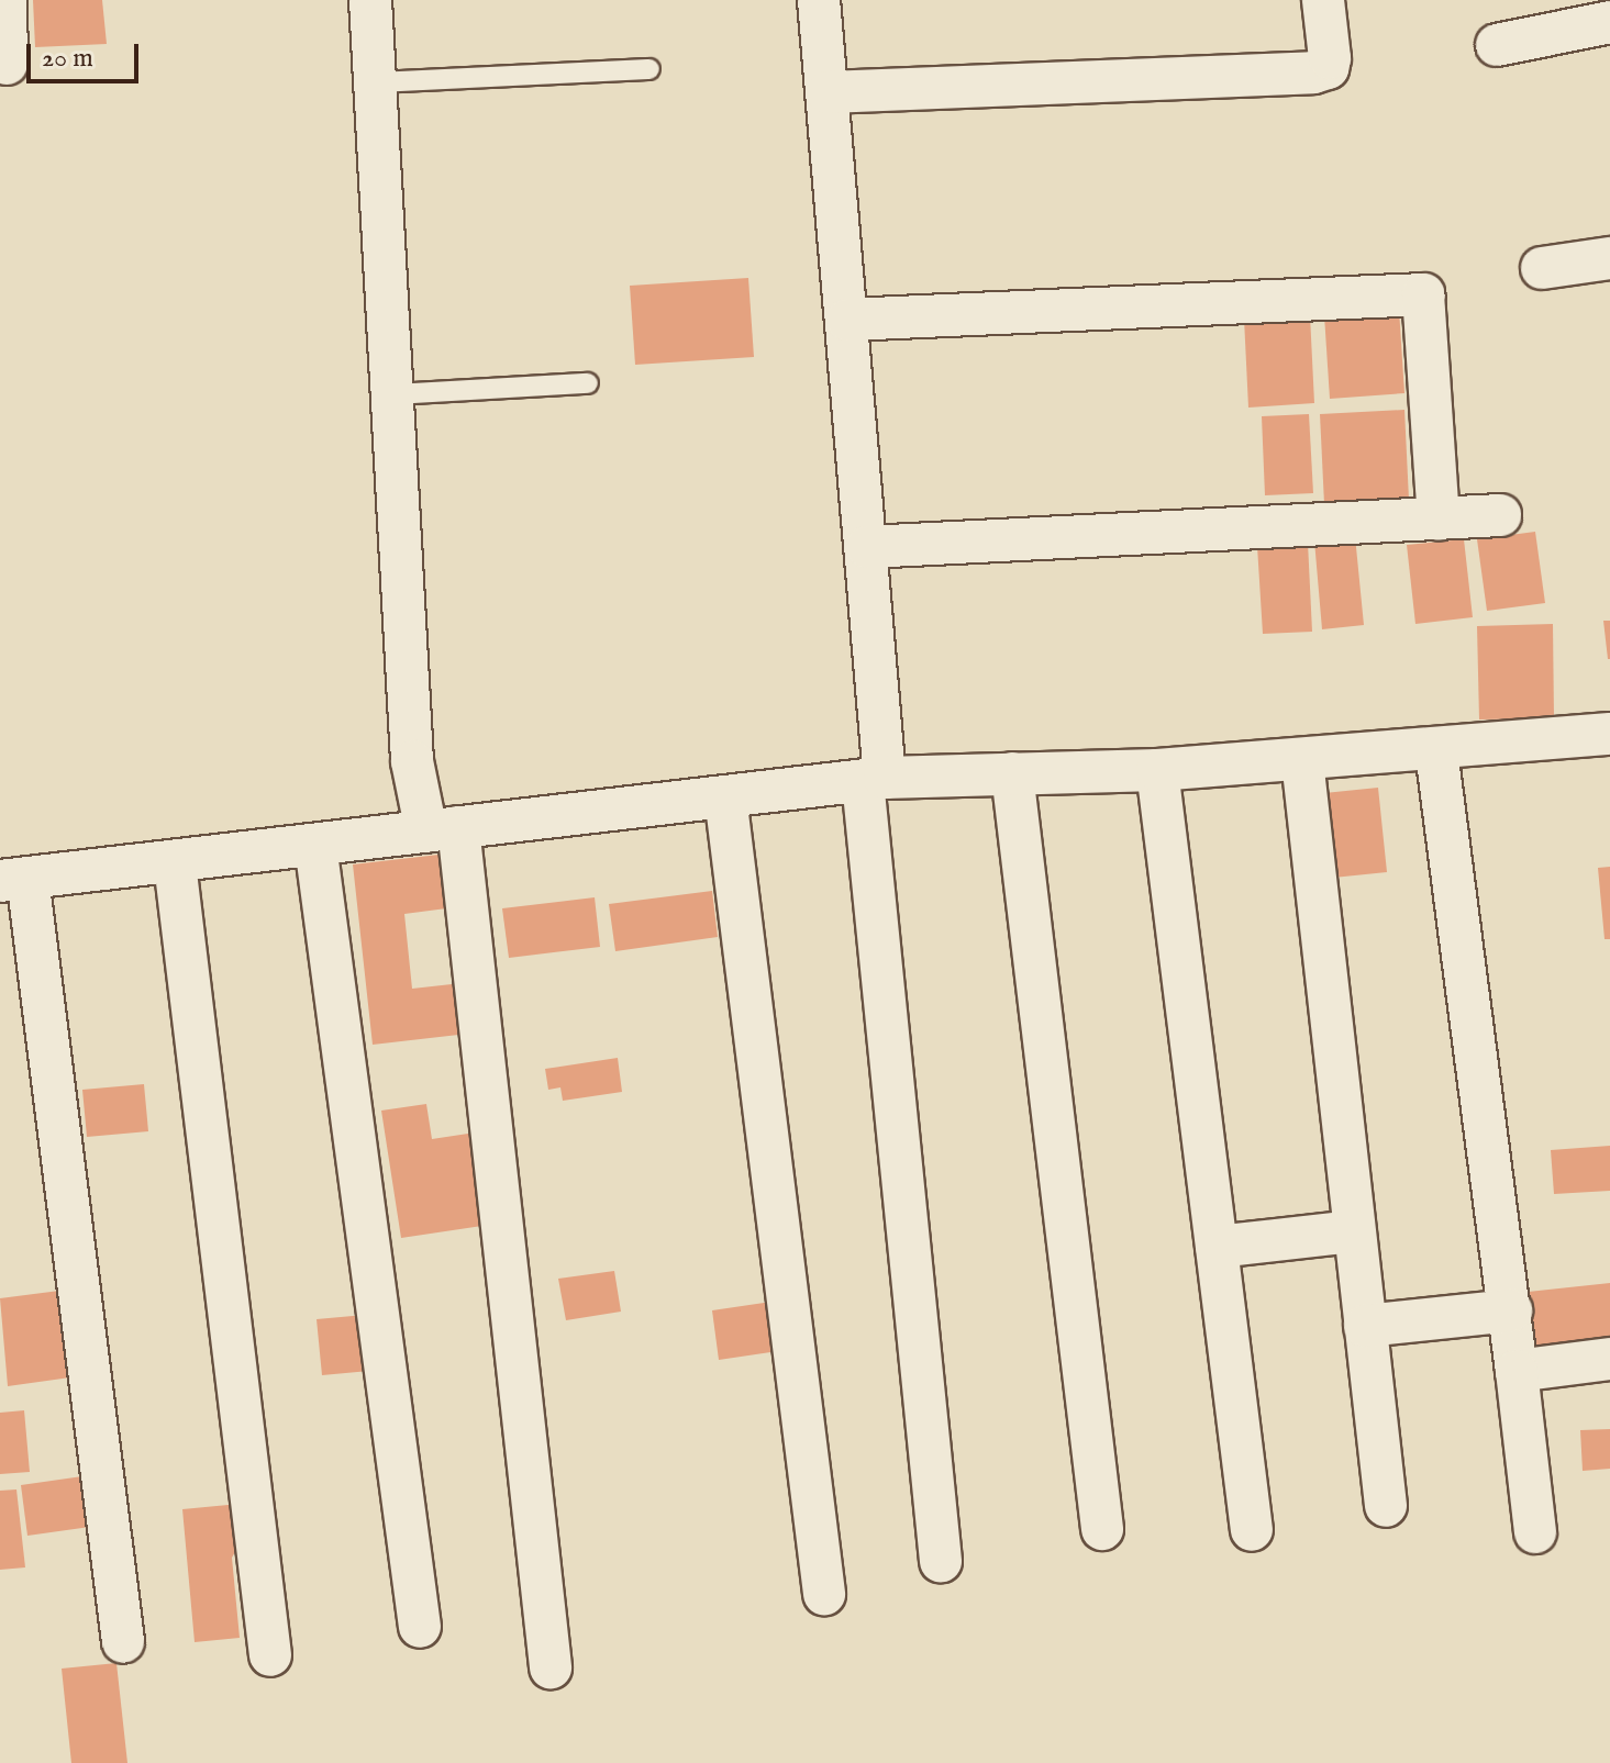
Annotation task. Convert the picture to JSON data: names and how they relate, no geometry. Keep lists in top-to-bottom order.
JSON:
{
  "scale_bar": "20 m"
}
